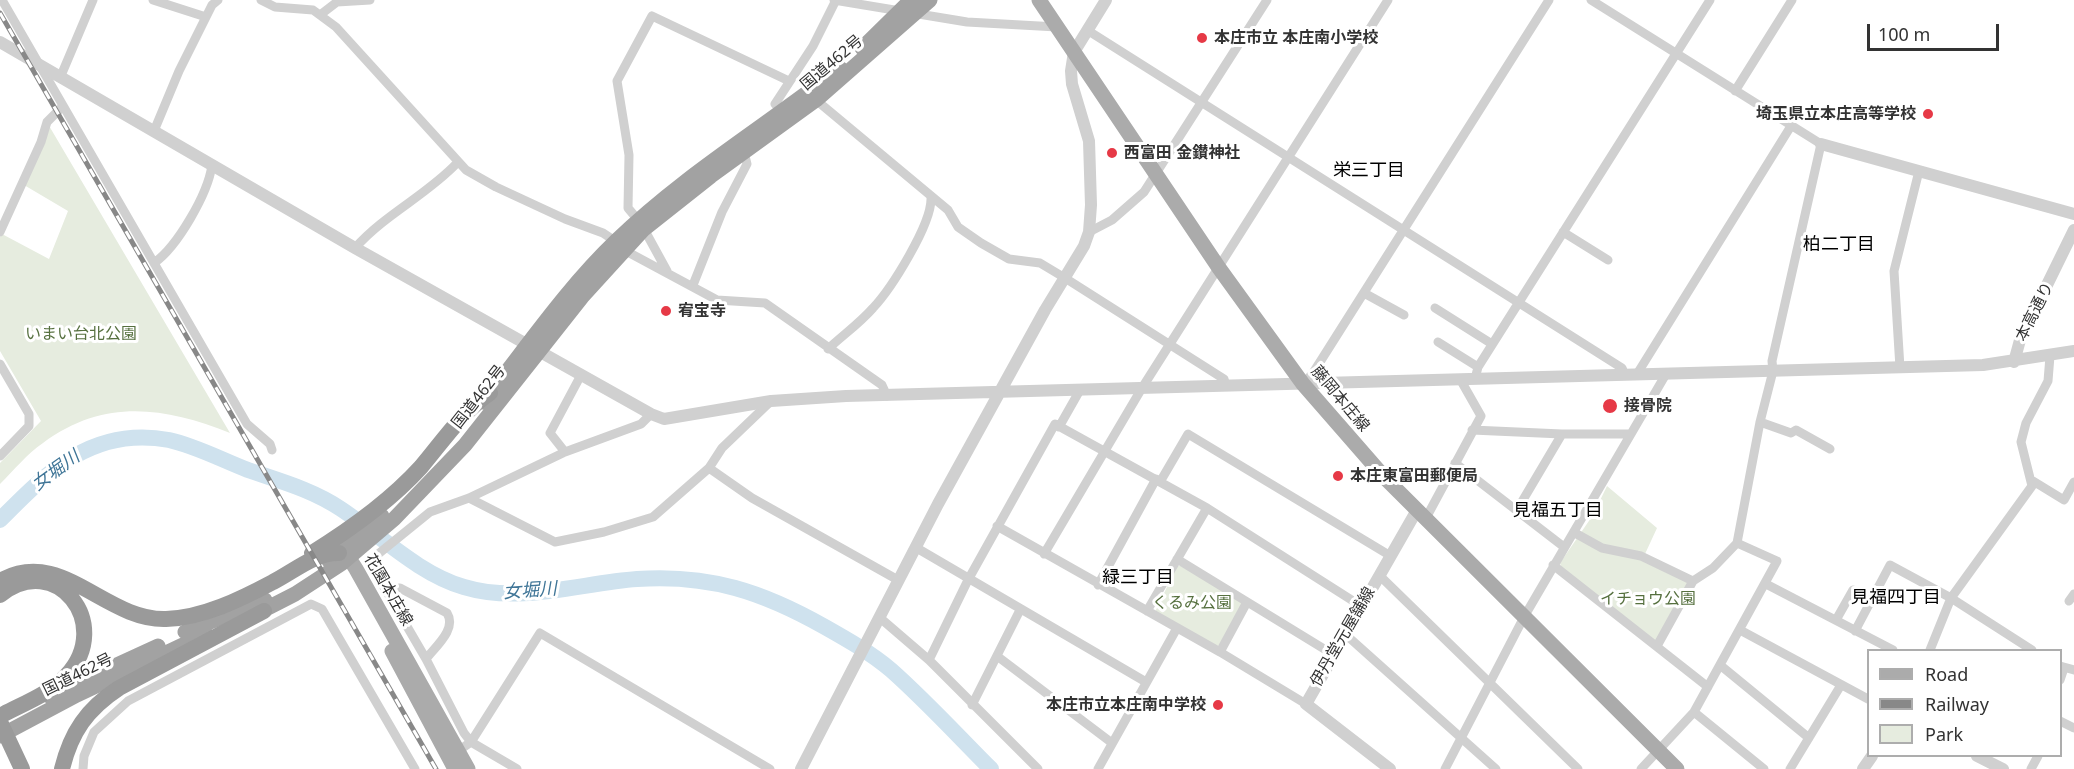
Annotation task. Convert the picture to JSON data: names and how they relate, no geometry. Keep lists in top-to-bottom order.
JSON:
{
  "streets": {
    "highway": ["国道462号"],
    "main road": ["藤岡本庄線", "花園本庄線"],
    "street": ["本高通り", "伊丹堂元屋舗線"]
  },
  "crossings": [
    ["国道462号", "花園本庄線"],
    ["藤岡本庄線", "伊丹堂元屋舗線"]
  ],
  "districts": [
    "栄三丁目",
    "柏二丁目",
    "見福五丁目",
    "緑三丁目",
    "見福四丁目"
  ],
  "water": ["女堀川"],
  "parks": ["いまい台北公園", "イチョウ公園", "くるみ公園"],
  "places": [
    "本庄市立 本庄南小学校",
    "埼玉県立本庄高等学校",
    "西富田 金鑚神社",
    "宥宝寺",
    "接骨院",
    "本庄東富田郵便局",
    "本庄市立本庄南中学校"
  ],
  "legend": ["Road", "Railway", "Park"],
  "scale_bar": "100 m"
}
